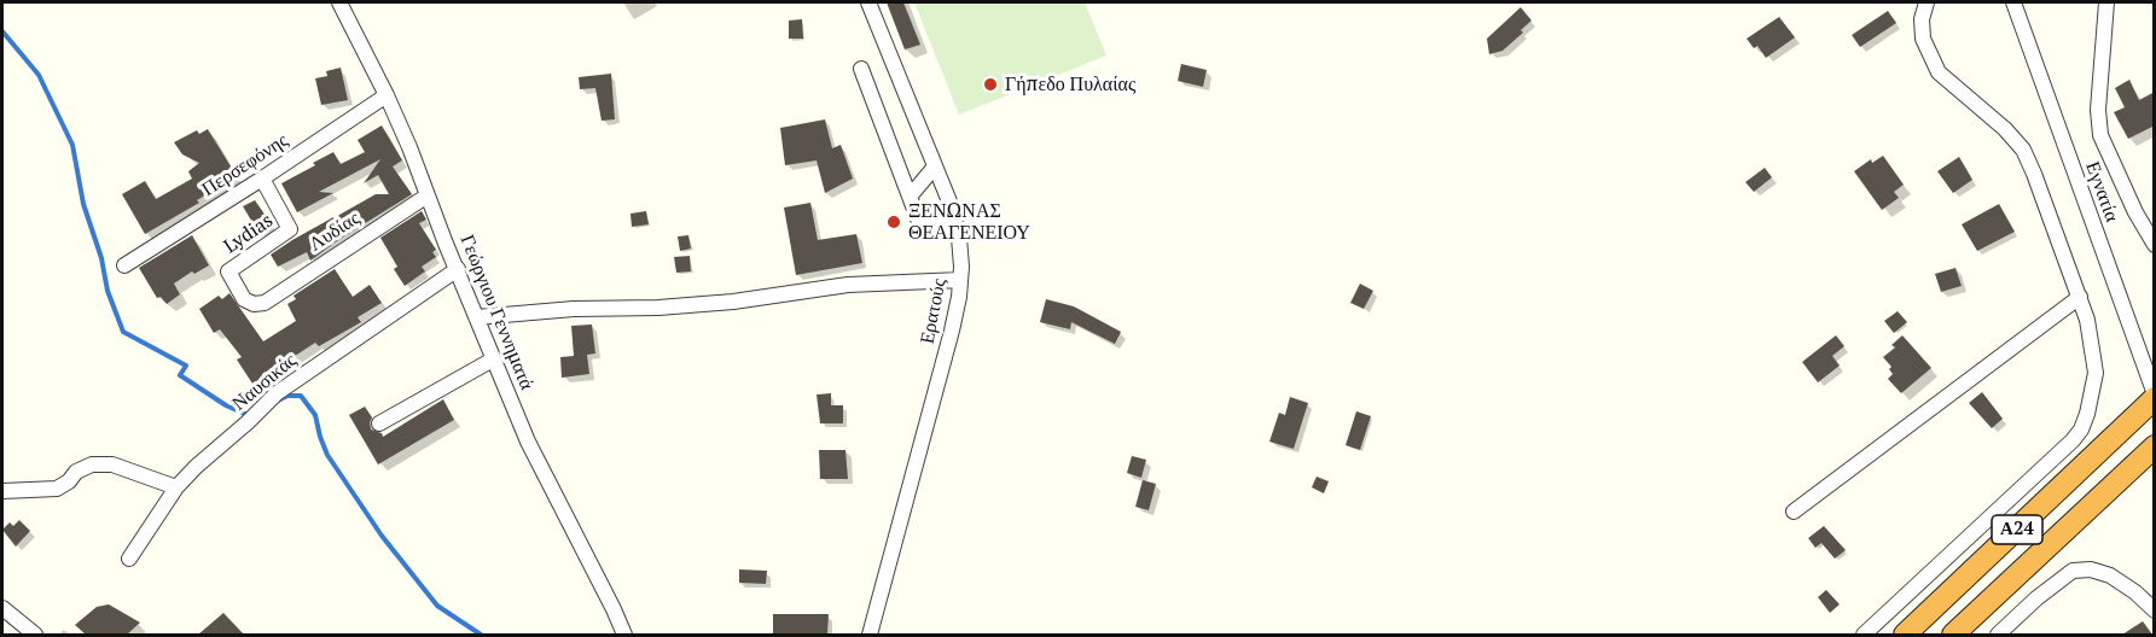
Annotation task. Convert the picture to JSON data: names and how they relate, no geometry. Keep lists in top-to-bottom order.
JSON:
{
  "streets": {
    "highway": ["Α24"],
    "street": [
      "Περσεφόνης",
      "Εγνατία",
      "Λυδίας",
      "Lydias",
      "Ερατούς",
      "Γεώργιου Γεννηματά",
      "Ναυσικάς"
    ]
  },
  "crossings": [
    ["Περσεφόνης", "Lydias"],
    ["Περσεφόνης", "Γεώργιου Γεννηματά"],
    ["Εγνατία", "Α24"],
    ["Λυδίας", "Lydias"],
    ["Λυδίας", "Γεώργιου Γεννηματά"],
    ["Γεώργιου Γεννηματά", "Ναυσικάς"]
  ],
  "places": ["Γήπεδο Πυλαίας", "ΞΕΝΩΝΑΣ ΘΕΑΓΕΝΕΙΟΥ"]
}
